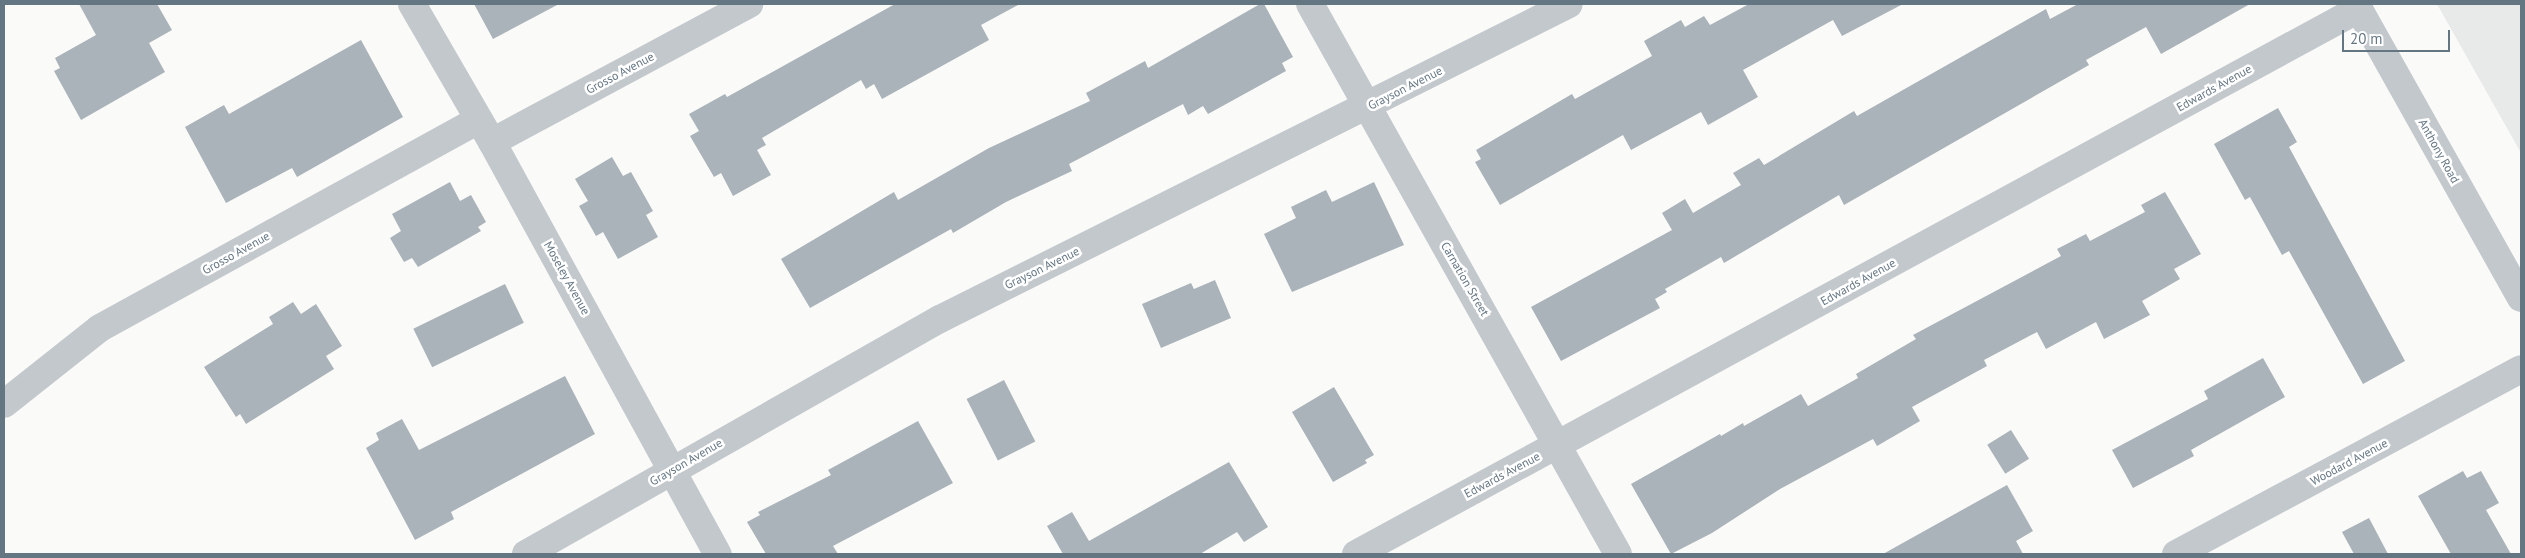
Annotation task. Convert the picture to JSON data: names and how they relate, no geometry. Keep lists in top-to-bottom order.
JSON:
{
  "streets": {
    "street": [
      "Grosso Avenue",
      "Grayson Avenue",
      "Edwards Avenue",
      "Anthony Road",
      "Moseley Avenue",
      "Carnation Street",
      "Woodard Avenue"
    ]
  },
  "crossings": [
    ["Grosso Avenue", "Moseley Avenue"],
    ["Grayson Avenue", "Moseley Avenue"],
    ["Grayson Avenue", "Carnation Street"],
    ["Edwards Avenue", "Anthony Road"],
    ["Edwards Avenue", "Carnation Street"]
  ],
  "scale_bar": "20 m"
}
